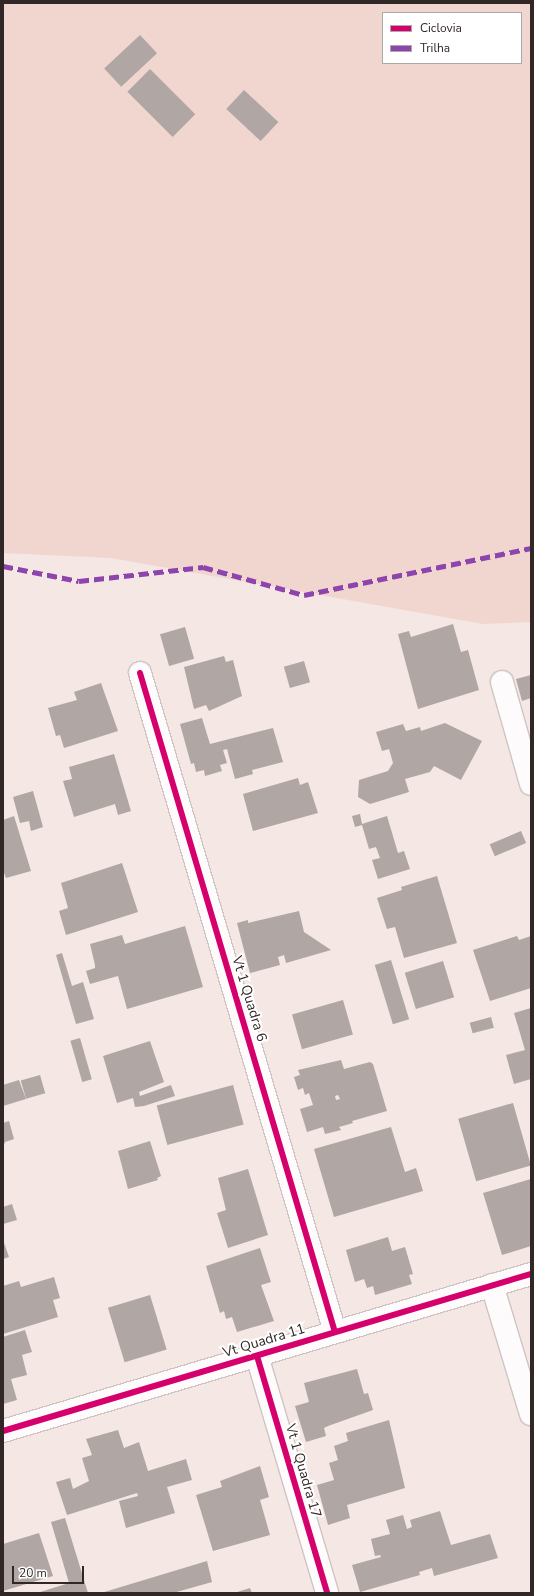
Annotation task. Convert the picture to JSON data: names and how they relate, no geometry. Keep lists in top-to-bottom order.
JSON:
{
  "streets": {
    "street": ["Vt 1 Quadra 6", "Vt Quadra 11", "Vt 1 Quadra 17"]
  },
  "crossings": [
    ["Vt 1 Quadra 6", "Vt Quadra 11"],
    ["Vt Quadra 11", "Vt 1 Quadra 17"]
  ],
  "legend": ["Ciclovia", "Trilha"],
  "scale_bar": "20 m"
}
